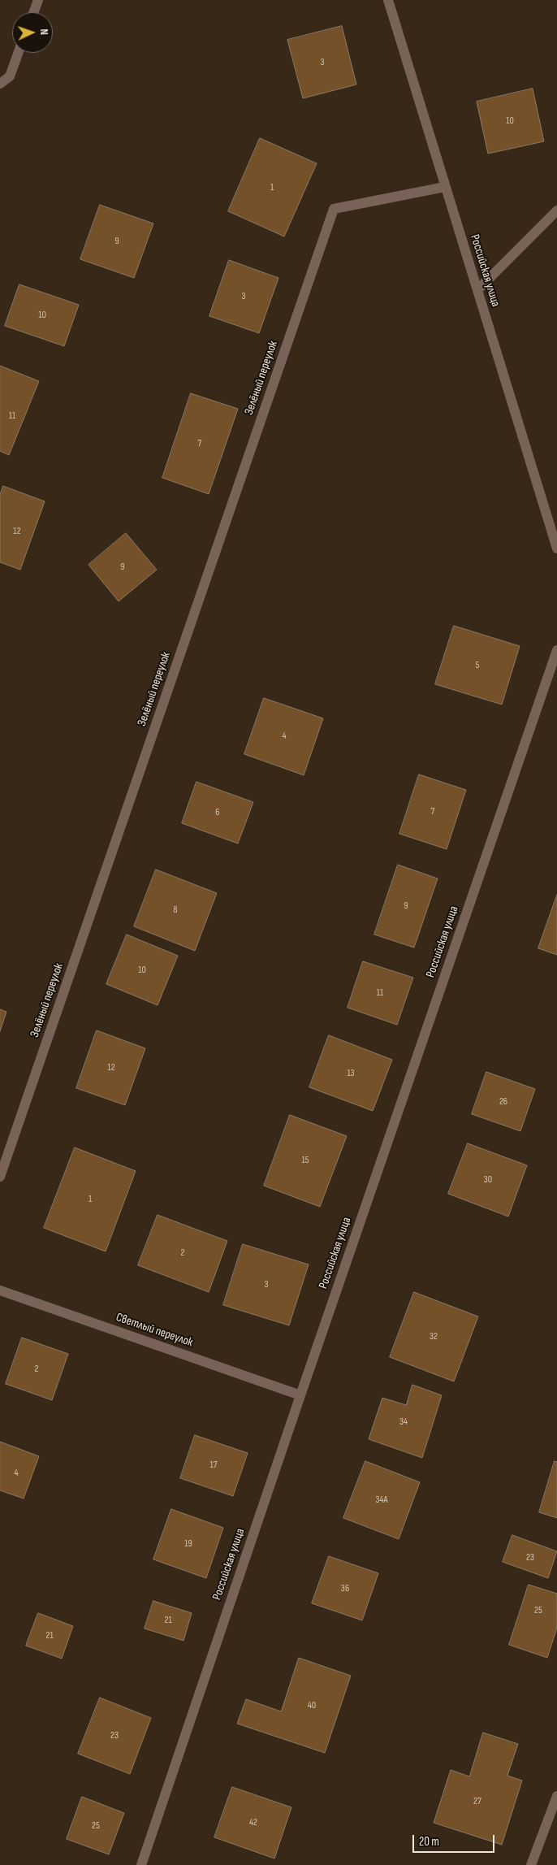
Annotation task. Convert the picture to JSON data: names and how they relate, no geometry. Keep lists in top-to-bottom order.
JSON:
{
  "streets": {
    "street": ["Российская улица", "Зелёный переулок", "Светлый переулок"]
  },
  "crossings": [
    ["Российская улица", "Зелёный переулок"],
    ["Российская улица", "Светлый переулок"]
  ],
  "house_numbers": [
    "3",
    "10",
    "1",
    "9",
    "3",
    "10",
    "11",
    "7",
    "12",
    "9",
    "5",
    "4",
    "7",
    "6",
    "9",
    "8",
    "10",
    "11",
    "12",
    "13",
    "26",
    "15",
    "30",
    "1",
    "2",
    "3",
    "32",
    "2",
    "34",
    "17",
    "4",
    "34А",
    "19",
    "23",
    "36",
    "25",
    "21",
    "21",
    "40",
    "23",
    "27",
    "42",
    "25"
  ],
  "scale_bar": "20 m",
  "north": "right"
}
